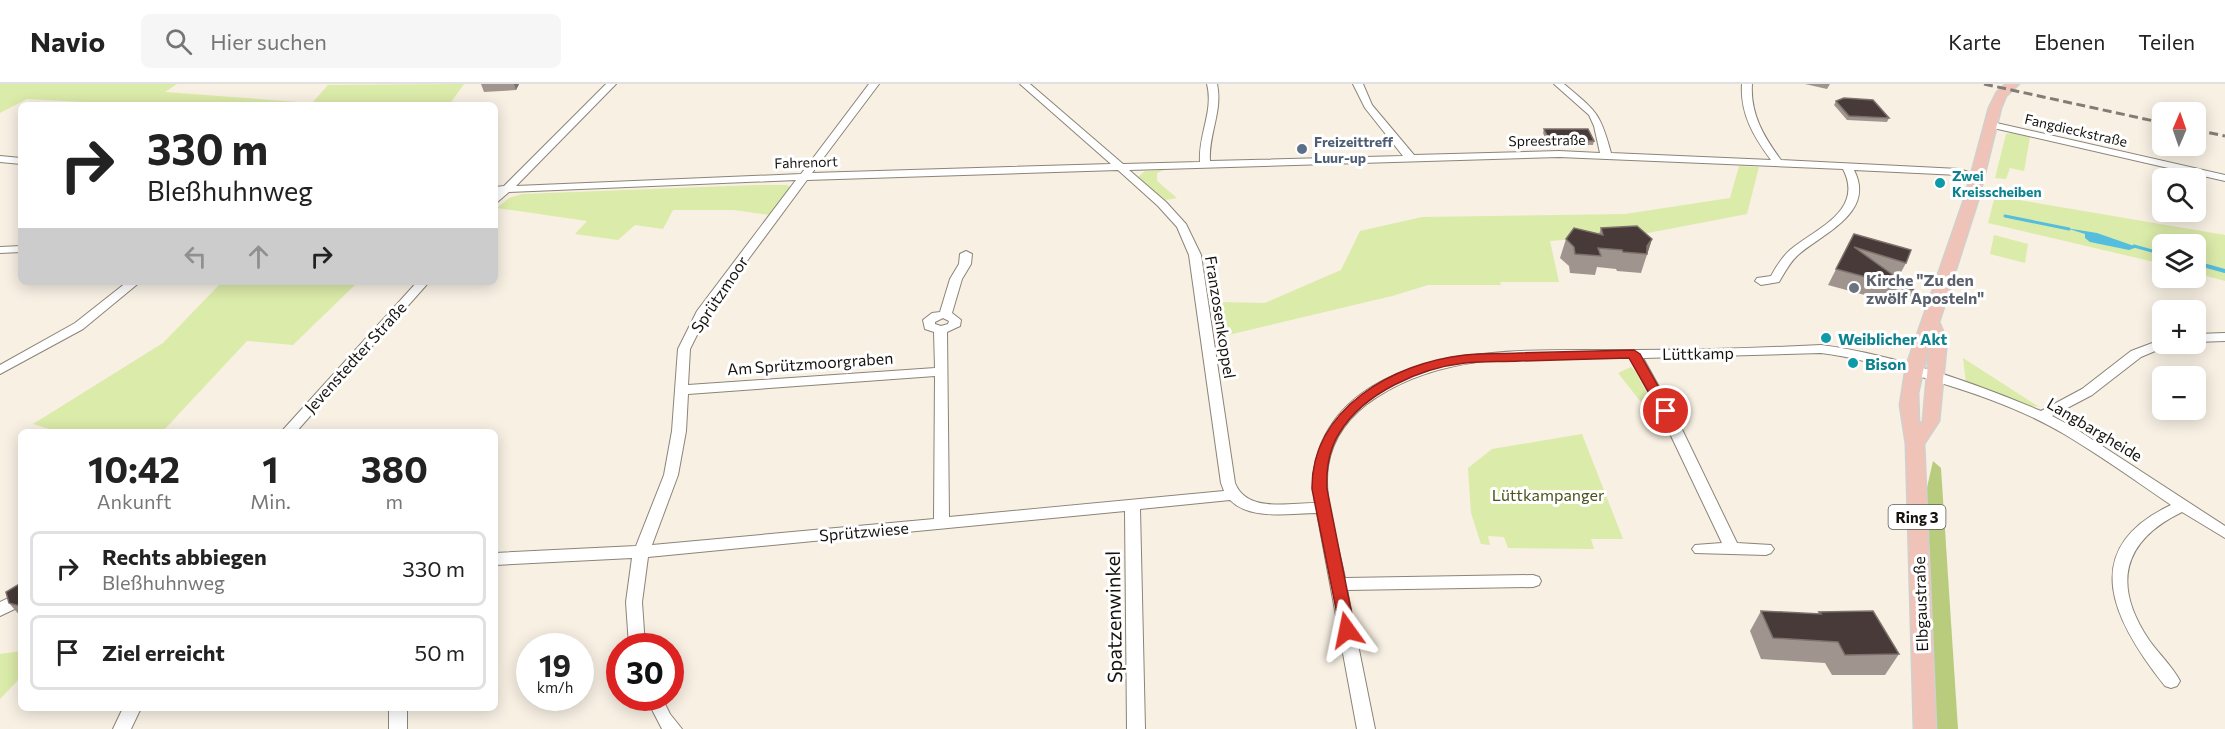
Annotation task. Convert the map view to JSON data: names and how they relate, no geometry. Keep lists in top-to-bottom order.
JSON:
{
  "streets": {
    "main road": ["Ring 3", "Elbgaustraße"],
    "street": [
      "Fangdieckstraße",
      "Spreestraße",
      "Fahrenort",
      "Sprützmoor",
      "Franzosenkoppel",
      "Lüttkamp",
      "Jevenstedter Straße",
      "Am Sprützmoorgraben",
      "Langbargheide",
      "Sprützwiese",
      "Spatzenwinkel"
    ]
  },
  "crossings": [
    ["Fangdieckstraße", "Elbgaustraße"],
    ["Spreestraße", "Fahrenort"],
    ["Spreestraße", "Franzosenkoppel"],
    ["Spreestraße", "Elbgaustraße"],
    ["Fahrenort", "Sprützmoor"],
    ["Fahrenort", "Franzosenkoppel"],
    ["Sprützmoor", "Am Sprützmoorgraben"],
    ["Sprützmoor", "Sprützwiese"],
    ["Franzosenkoppel", "Sprützwiese"],
    ["Lüttkamp", "Langbargheide"],
    ["Lüttkamp", "Elbgaustraße"],
    ["Sprützwiese", "Spatzenwinkel"]
  ],
  "parks": ["Lüttkampanger"],
  "places": [
    "Freizeittreff Luur-up",
    "Zwei Kreisscheiben",
    "Kirche \"Zu den zwölf Aposteln\"",
    "Weiblicher Akt",
    "Bison"
  ],
  "north": "top",
  "page": {
    "header": "Navio",
    "search": "Hier suchen",
    "nav": ["Karte", "Ebenen", "Teilen"],
    "map_buttons": ["+", "−"],
    "turn": ["330 m", "Bleßhuhnweg"],
    "eta": [
      "10:42",
      "Ankunft",
      "1",
      "Min.",
      "380",
      "m"
    ],
    "list": [
      {
        "name": "Rechts abbiegen",
        "note": "Bleßhuhnweg",
        "value": "330 m"
      },
      {
        "name": "Ziel erreicht",
        "value": "50 m"
      }
    ],
    "speed": "19 km/h",
    "limit": "30"
  }
}
